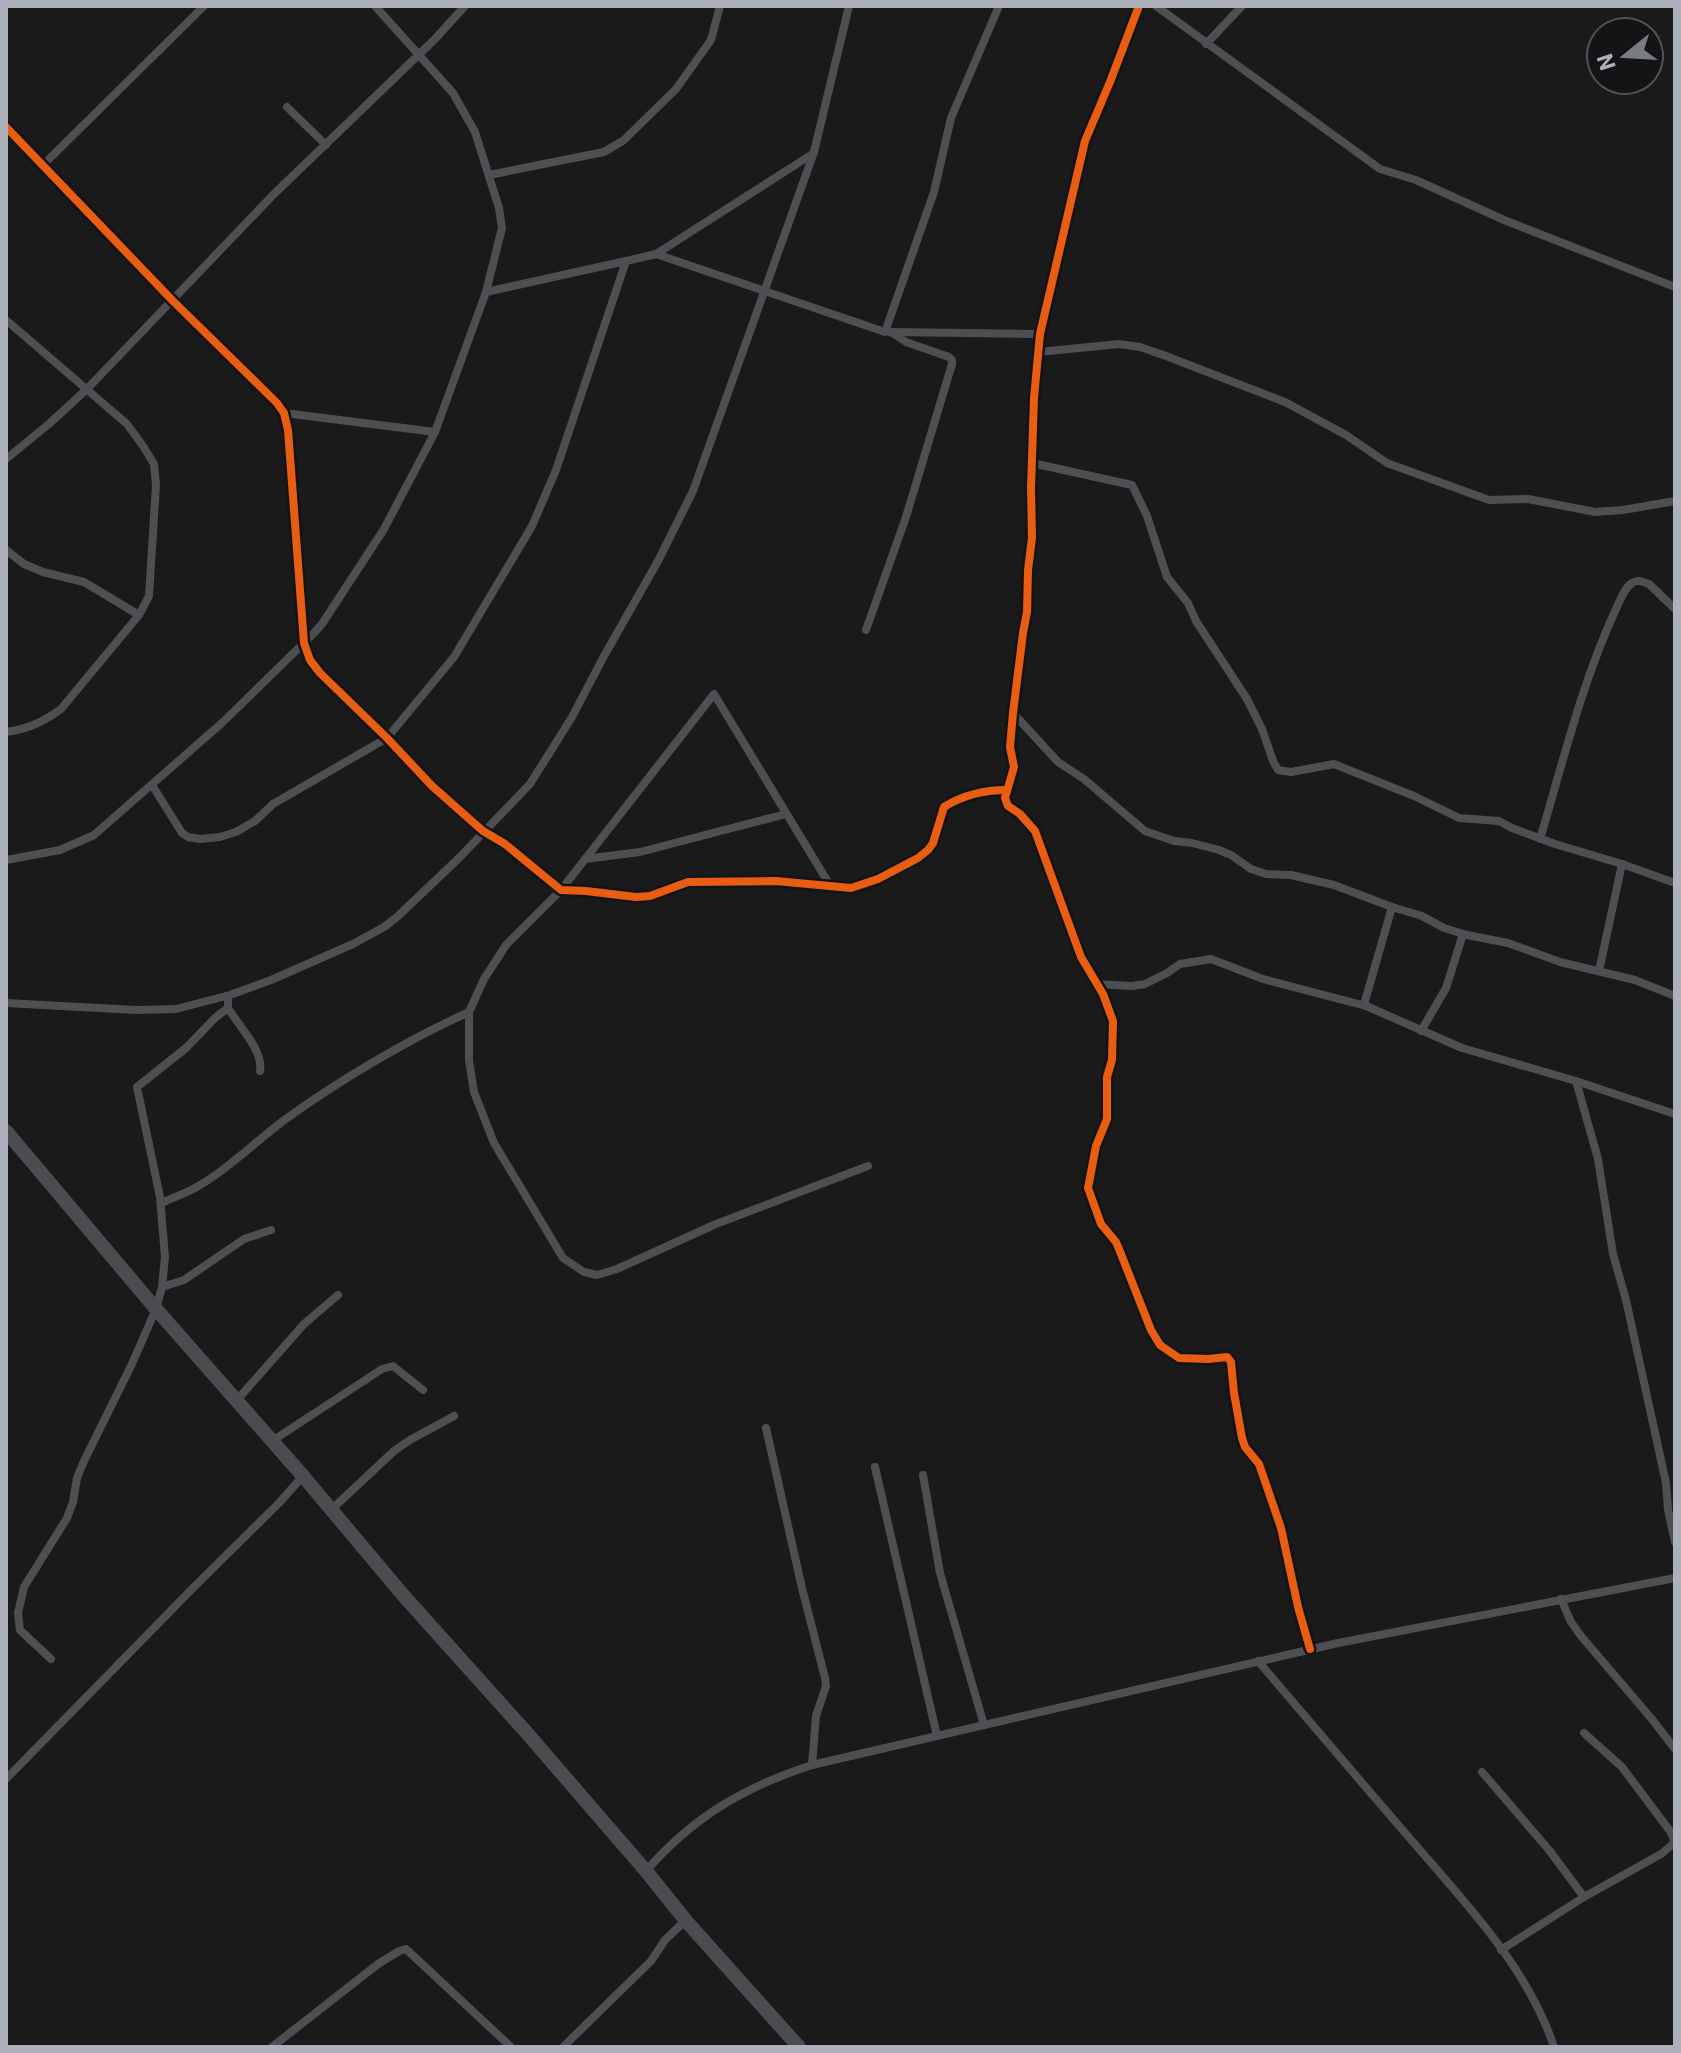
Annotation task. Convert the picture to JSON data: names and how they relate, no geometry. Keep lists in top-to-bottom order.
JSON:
{
  "north": "left"
}
